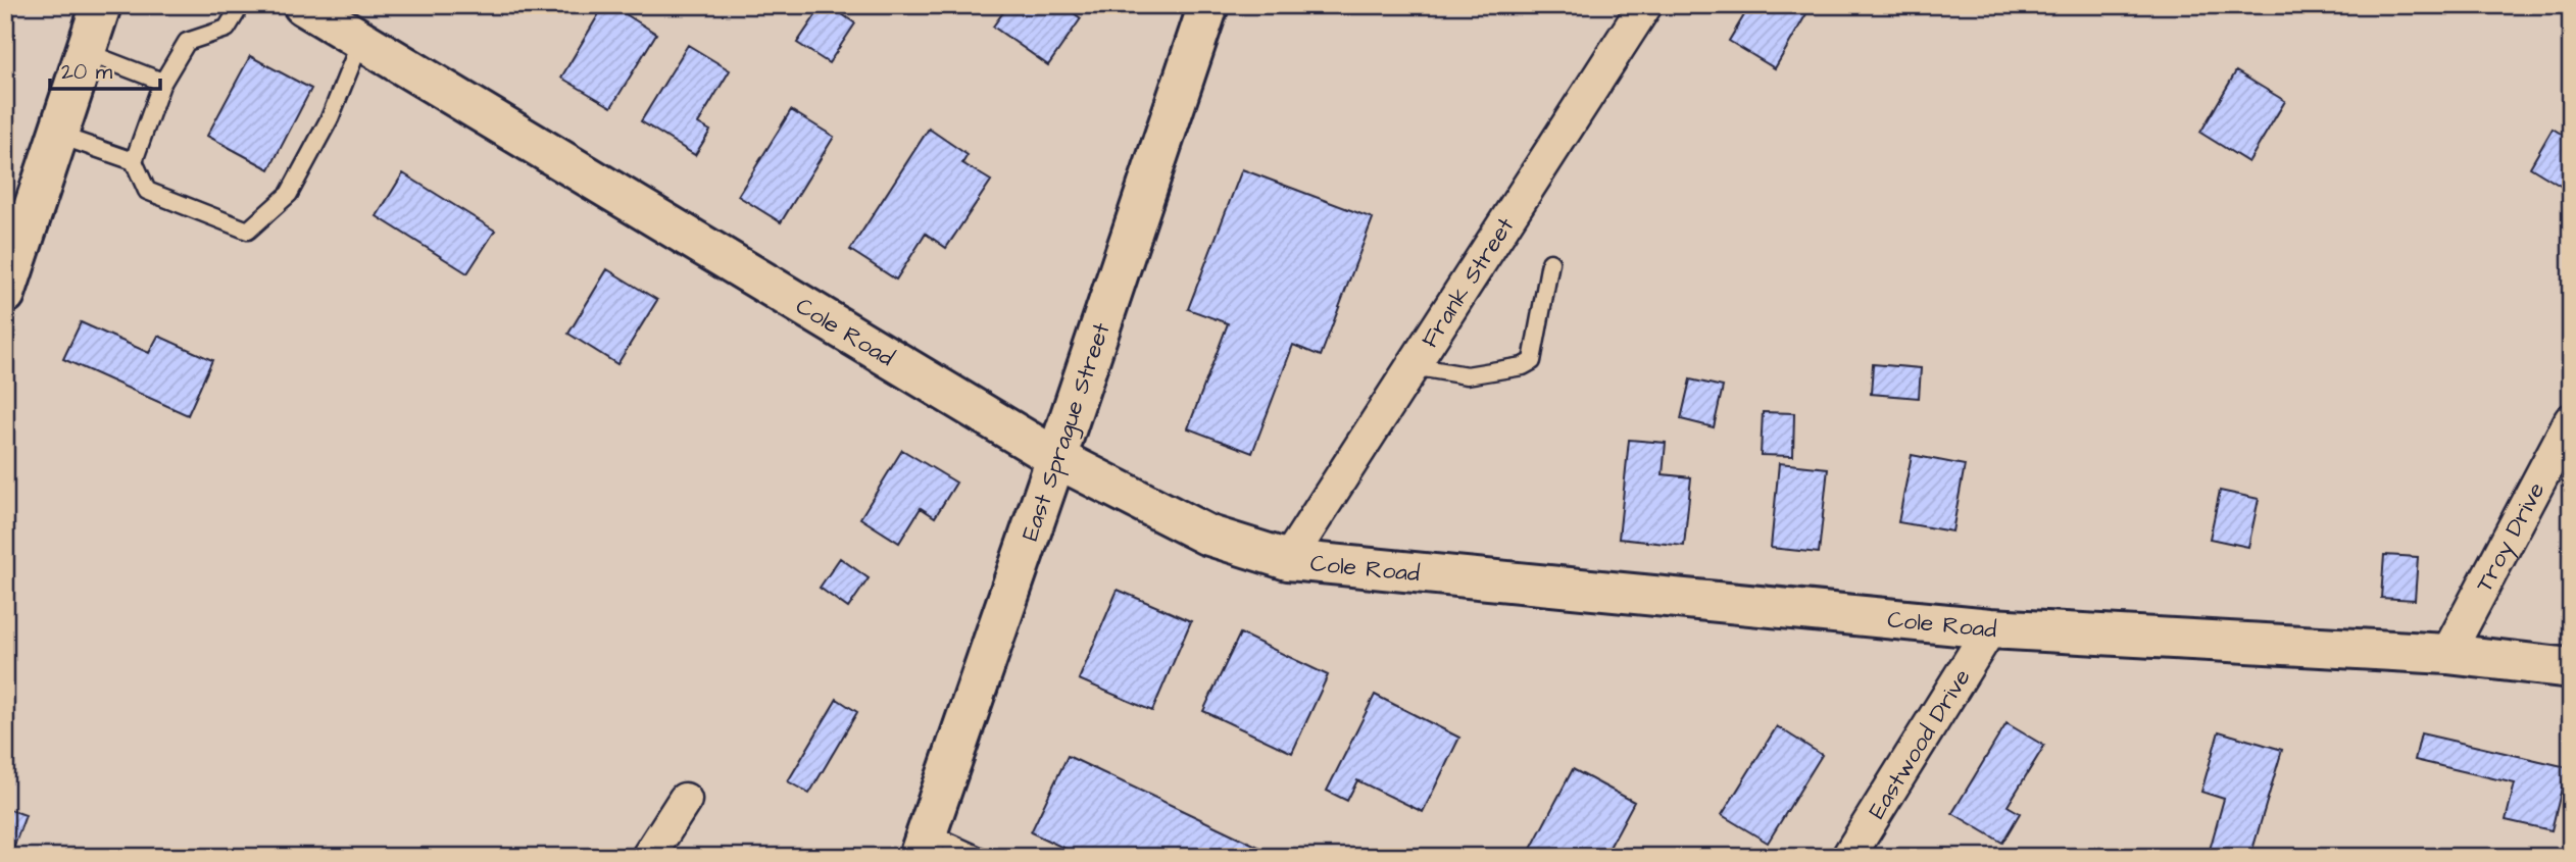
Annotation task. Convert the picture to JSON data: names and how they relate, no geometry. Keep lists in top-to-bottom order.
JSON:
{
  "streets": {
    "street": [
      "Frank Street",
      "Cole Road",
      "East Sprague Street",
      "Troy Drive",
      "Eastwood Drive"
    ]
  },
  "crossings": [
    ["Frank Street", "Cole Road"],
    ["Cole Road", "East Sprague Street"],
    ["Cole Road", "Troy Drive"],
    ["Cole Road", "Eastwood Drive"]
  ],
  "scale_bar": "20 m"
}
